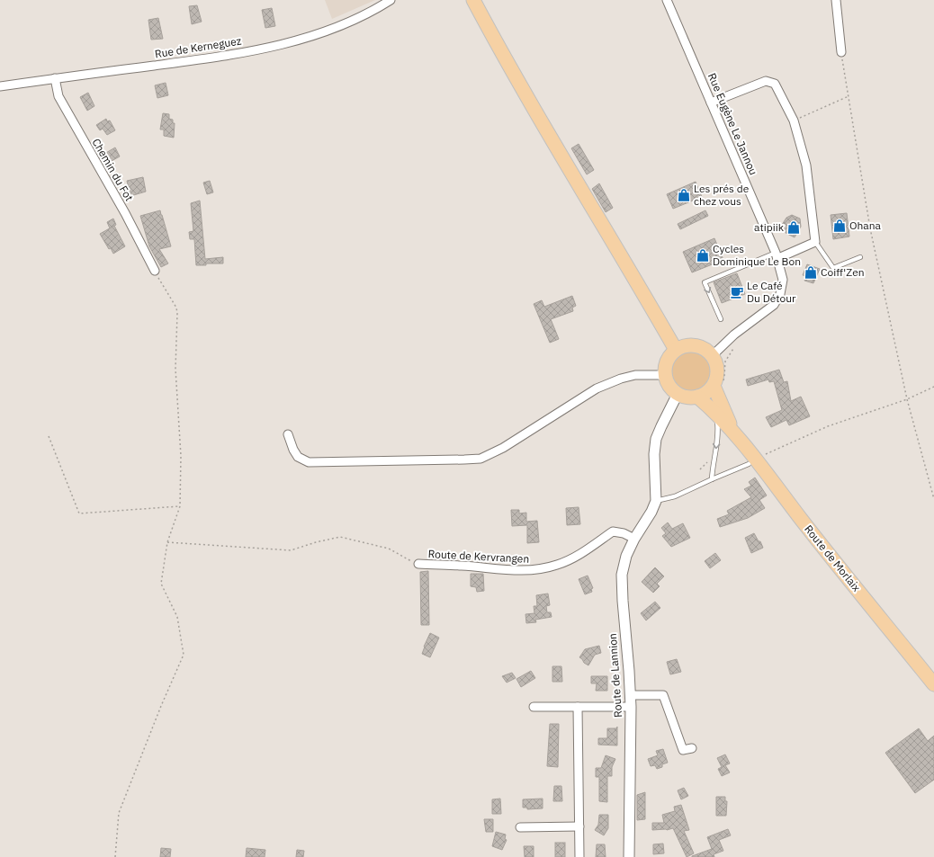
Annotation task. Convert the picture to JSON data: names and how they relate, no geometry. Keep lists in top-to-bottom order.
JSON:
{
  "streets": {
    "main road": ["Route de Morlaix"],
    "street": [
      "Rue de Kerneguez",
      "Rue Eugène Le Jannou",
      "Chemin du Fot",
      "Route de Kervrangen",
      "Route de Lannion"
    ]
  },
  "crossings": [
    ["Rue de Kerneguez", "Chemin du Fot"],
    ["Rue Eugène Le Jannou", "Route de Morlaix"],
    ["Rue Eugène Le Jannou", "Route de Lannion"],
    ["Route de Kervrangen", "Route de Lannion"],
    ["Route de Morlaix", "Route de Lannion"]
  ],
  "places": {
    "shop": [
      "Les prés de chez vous",
      "Ohana",
      "atipiik",
      "Cycles Dominique Le Bon",
      "Coiff'Zen"
    ],
    "cafe": ["Le Café Du Détour"]
  }
}
